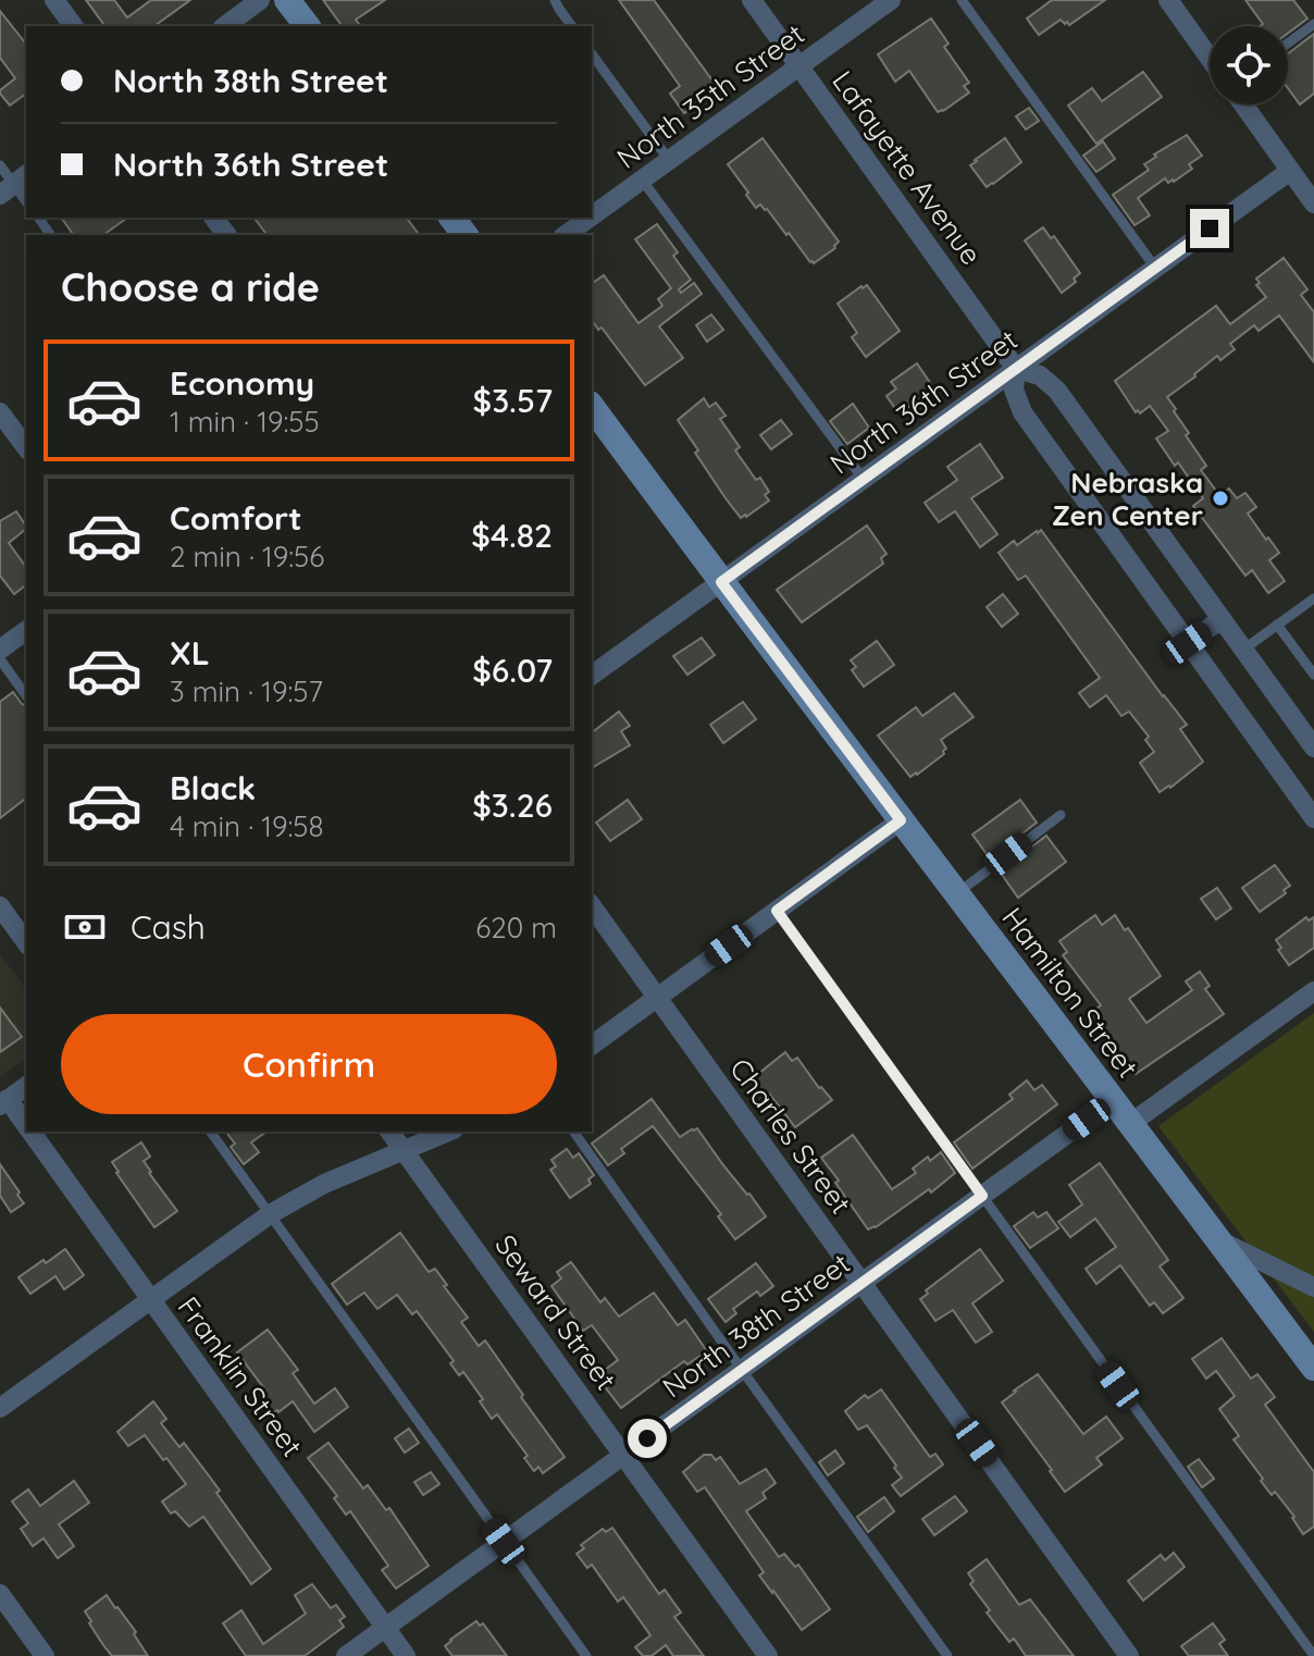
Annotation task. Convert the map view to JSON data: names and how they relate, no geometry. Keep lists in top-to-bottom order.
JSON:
{
  "streets": {
    "main road": ["Hamilton Street"],
    "street": [
      "North 35th Street",
      "Lafayette Avenue",
      "North 36th Street",
      "Charles Street",
      "Seward Street",
      "North 38th Street",
      "Franklin Street"
    ]
  },
  "crossings": [
    ["North 35th Street", "Lafayette Avenue"],
    ["Lafayette Avenue", "North 36th Street"],
    ["North 36th Street", "Hamilton Street"],
    ["Hamilton Street", "North 38th Street"],
    ["Charles Street", "North 38th Street"],
    ["Seward Street", "North 38th Street"],
    ["North 38th Street", "Franklin Street"]
  ],
  "places": ["Nebraska Zen Center"],
  "page": {
    "banner": ["North 38th Street", "North 36th Street"],
    "heading": "Choose a ride",
    "list": [
      {
        "name": "Economy",
        "note": "1 min · 19:55",
        "value": "$3.57"
      },
      {
        "name": "Comfort",
        "note": "2 min · 19:56",
        "value": "$4.82"
      },
      {
        "name": "XL",
        "note": "3 min · 19:57",
        "value": "$6.07"
      },
      {
        "name": "Black",
        "note": "4 min · 19:58",
        "value": "$3.26"
      }
    ],
    "pay": ["Cash", "620 m"],
    "buttons": "Confirm"
  }
}
